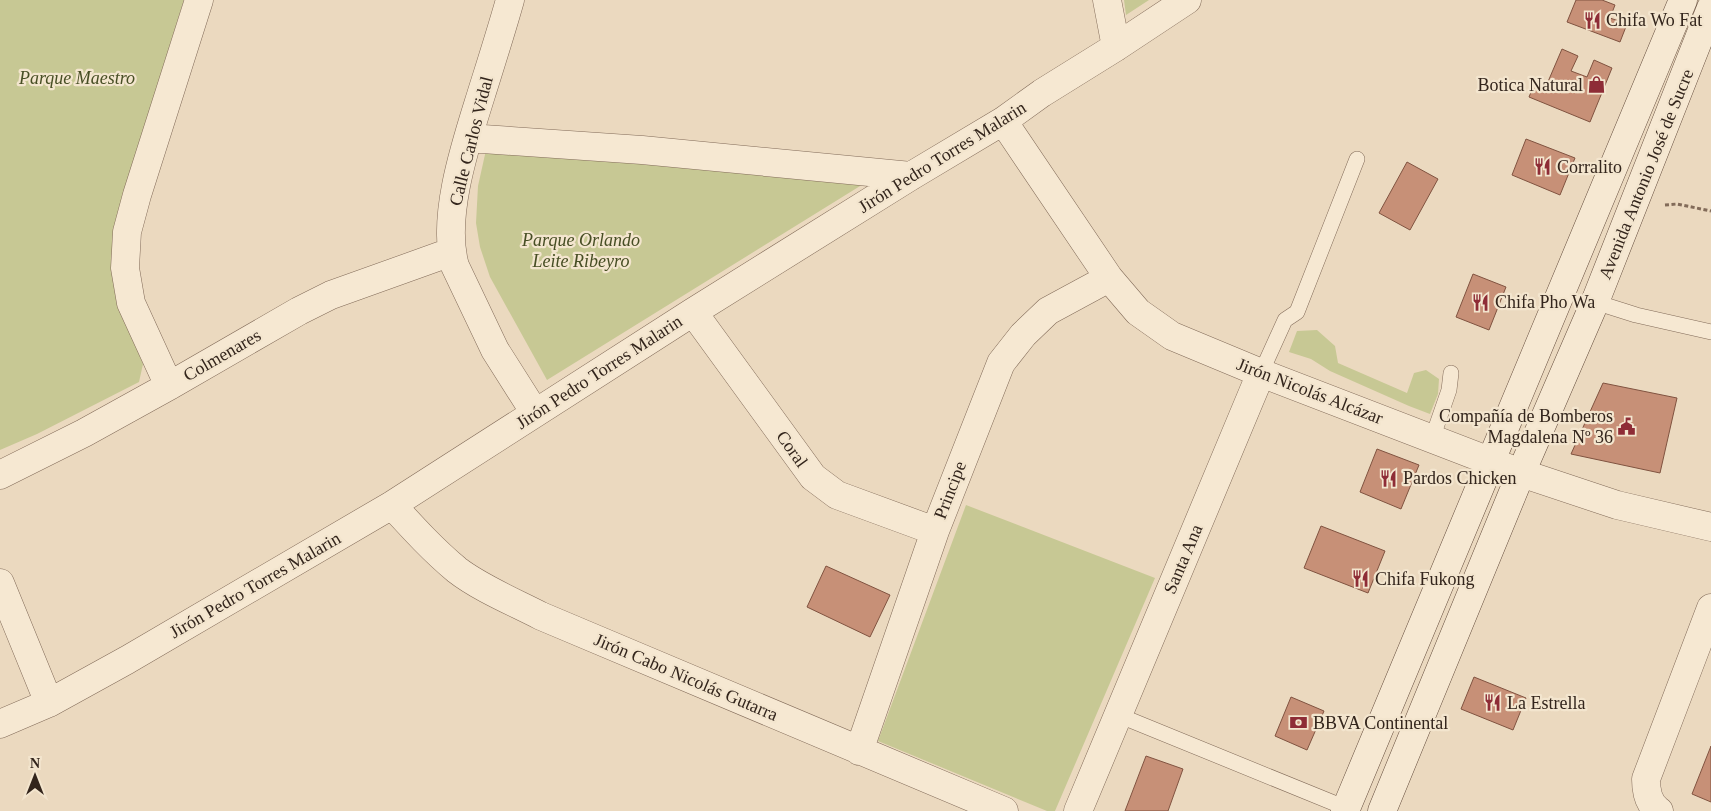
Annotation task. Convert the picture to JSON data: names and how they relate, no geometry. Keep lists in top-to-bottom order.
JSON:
{
  "streets": {
    "street": [
      "Calle Carlos Vidal",
      "Jirón Pedro Torres Malarin",
      "Avenida Antonio José de Sucre",
      "Colmenares",
      "Jirón Nicolás Alcázar",
      "Coral",
      "Principe",
      "Santa Ana",
      "Jirón Cabo Nicolás Gutarra"
    ]
  },
  "crossings": [
    ["Calle Carlos Vidal", "Jirón Pedro Torres Malarin"],
    ["Calle Carlos Vidal", "Colmenares"],
    ["Jirón Pedro Torres Malarin", "Jirón Nicolás Alcázar"],
    ["Jirón Pedro Torres Malarin", "Coral"],
    ["Jirón Pedro Torres Malarin", "Jirón Cabo Nicolás Gutarra"],
    ["Avenida Antonio José de Sucre", "Jirón Nicolás Alcázar"],
    ["Jirón Nicolás Alcázar", "Principe"],
    ["Jirón Nicolás Alcázar", "Santa Ana"],
    ["Coral", "Principe"],
    ["Principe", "Jirón Cabo Nicolás Gutarra"]
  ],
  "parks": ["Parque Maestro", "Parque Orlando Leite Ribeyro"],
  "places": {
    "restaurant": [
      "Chifa Wo Fat",
      "Corralito",
      "Chifa Pho Wa",
      "Pardos Chicken",
      "Chifa Fukong",
      "La Estrella"
    ],
    "shop": ["Botica Natural"],
    "public building": ["Compañía de Bomberos Magdalena Nº 36"],
    "bank": ["BBVA Continental"]
  },
  "north": "top"
}
